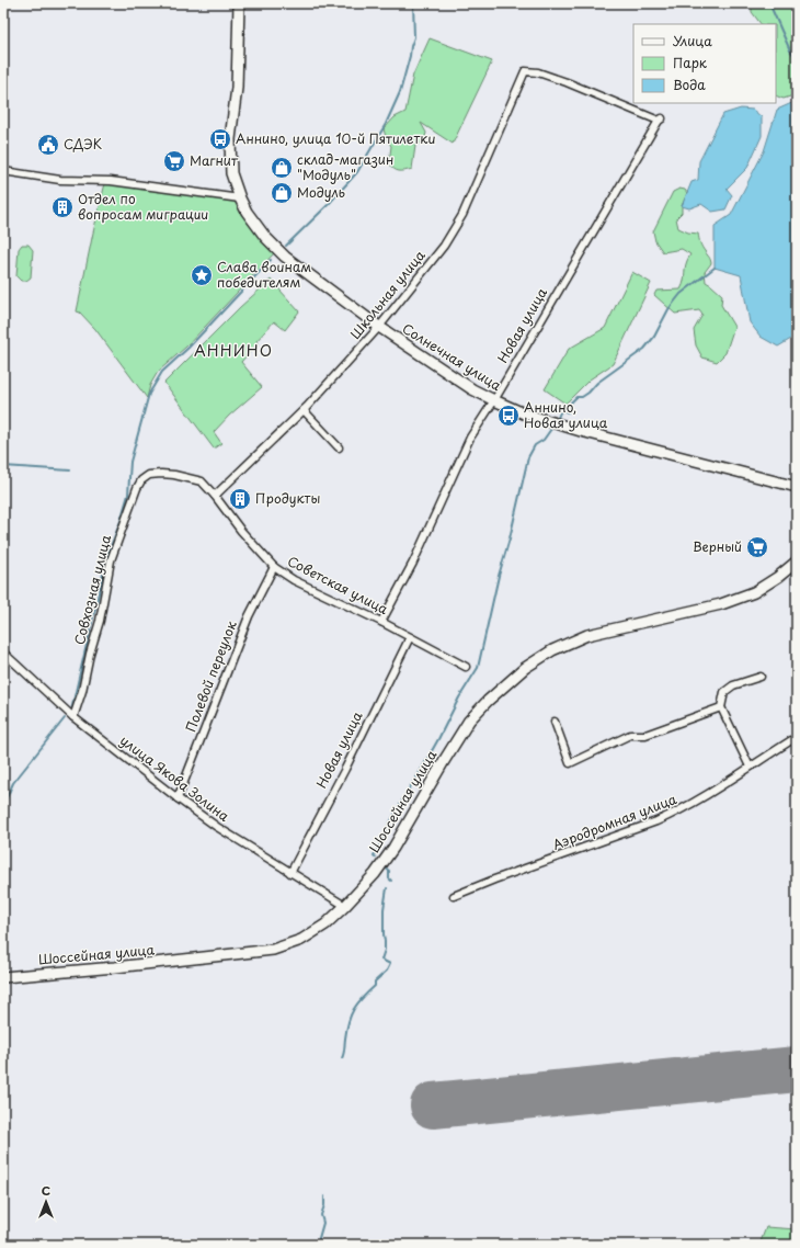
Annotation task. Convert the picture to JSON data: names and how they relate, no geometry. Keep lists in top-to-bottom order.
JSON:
{
  "streets": {
    "main road": ["Солнечная улица", "Шоссейная улица"],
    "street": [
      "Школьная улица",
      "Новая улица",
      "Советская улица",
      "Совхозная улица",
      "Полевой переулок",
      "улица Якова Золина",
      "Аэродромная улица"
    ]
  },
  "crossings": [
    ["Школьная улица", "Новая улица"],
    ["Школьная улица", "Солнечная улица"],
    ["Школьная улица", "Советская улица"],
    ["Новая улица", "Солнечная улица"],
    ["Новая улица", "Советская улица"],
    ["Новая улица", "улица Якова Золина"],
    ["Советская улица", "Совхозная улица"],
    ["Советская улица", "Полевой переулок"],
    ["Совхозная улица", "улица Якова Золина"],
    ["Полевой переулок", "улица Якова Золина"],
    ["улица Якова Золина", "Шоссейная улица"]
  ],
  "districts": ["АННИНО"],
  "places": {
    "bus stop": ["Аннино, улица 10-й Пятилетки", "Аннино, Новая улица"],
    "public building": ["СДЭК"],
    "supermarket": ["Магнит", "Верный"],
    "shop": ["склад-магазин \"Модуль\"", "Модуль"],
    "building": ["Отдел по вопросам миграции", "Продукты"],
    "place": ["Слава воинам победителям"]
  },
  "legend": ["Улица", "Парк", "Вода"],
  "north": "top"
}
